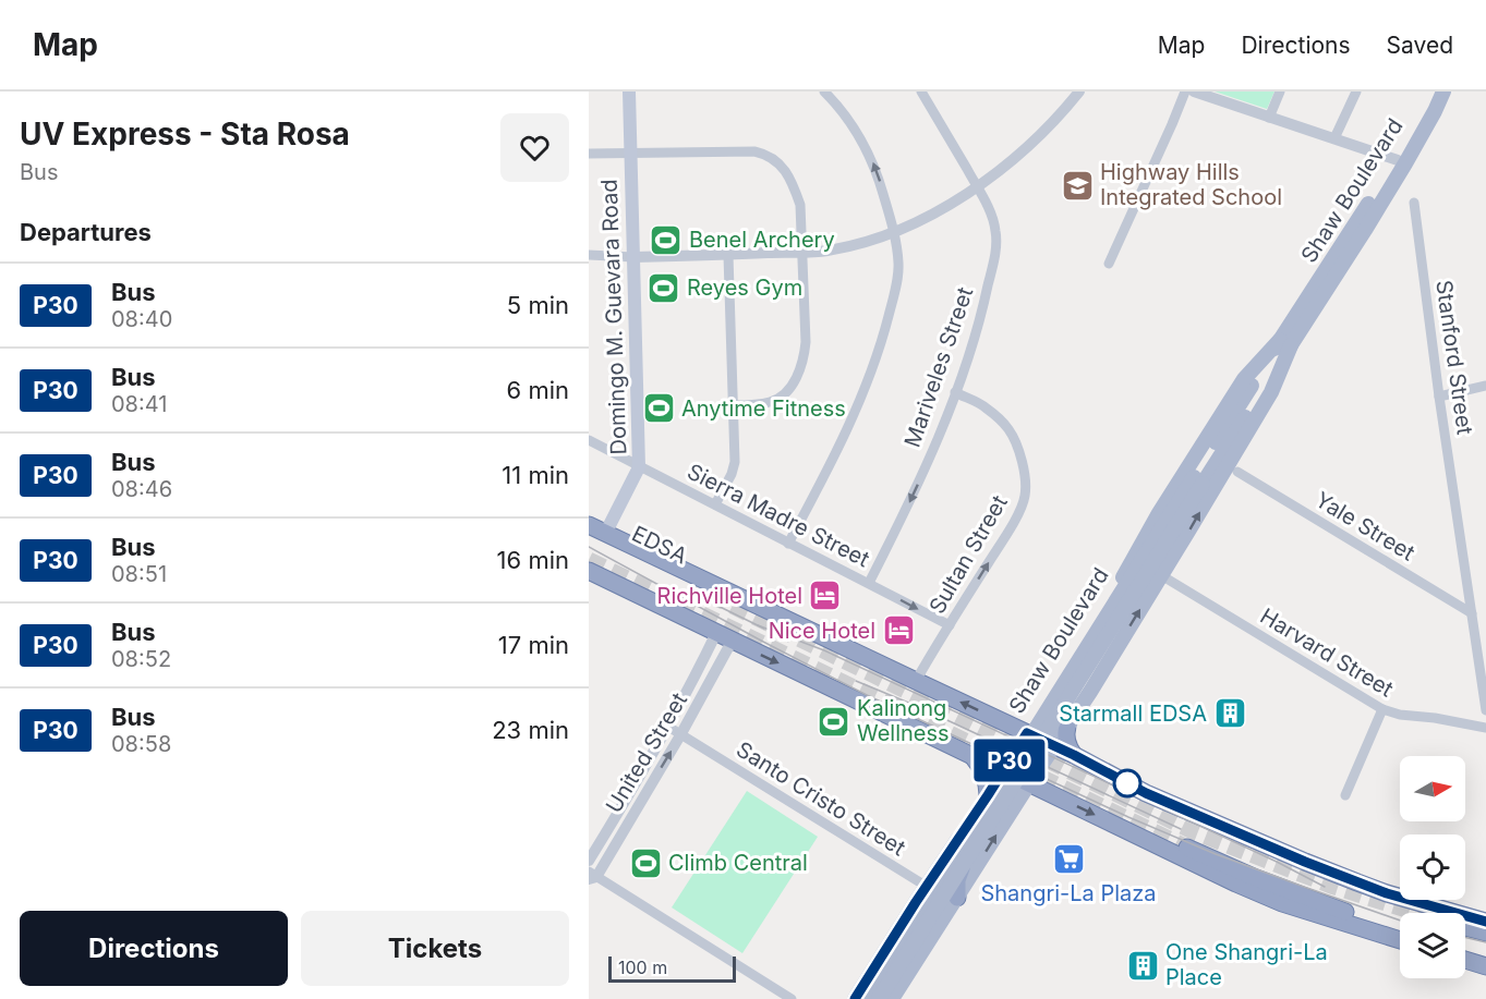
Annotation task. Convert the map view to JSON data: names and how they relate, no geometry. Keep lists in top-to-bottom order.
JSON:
{
  "streets": {
    "highway": ["EDSA"],
    "main road": ["Shaw Boulevard", "Domingo M. Guevara Road"],
    "street": [
      "Stanford Street",
      "Mariveles Street",
      "Sierra Madre Street",
      "Yale Street",
      "Sultan Street",
      "Harvard Street",
      "United Street",
      "Santo Cristo Street"
    ]
  },
  "crossings": [
    ["Shaw Boulevard", "Harvard Street"],
    ["Domingo M. Guevara Road", "Sierra Madre Street"],
    ["Domingo M. Guevara Road", "EDSA"],
    ["Stanford Street", "Yale Street"],
    ["Mariveles Street", "Sierra Madre Street"],
    ["Mariveles Street", "Sultan Street"],
    ["Sierra Madre Street", "Sultan Street"],
    ["United Street", "Santo Cristo Street"]
  ],
  "one_way": ["Sultan Street"],
  "places": {
    "school or university": ["Highway Hills Integrated School"],
    "sports": [
      "Benel Archery",
      "Reyes Gym",
      "Anytime Fitness",
      "Kalinong Wellness",
      "Climb Central"
    ],
    "hotel": ["Richville Hotel", "Nice Hotel"],
    "building": ["Starmall EDSA", "One Shangri-La Place"],
    "supermarket": ["Shangri-La Plaza"]
  },
  "lines": ["bus line P30"],
  "scale_bar": "100 m",
  "north": "right",
  "page": {
    "header": "Map",
    "nav": ["Map", "Directions", "Saved"],
    "heading": [
      ["UV Express - Sta Rosa", "Bus"],
      "Departures"
    ],
    "on_map": "P30",
    "list": [
      {
        "mark": "P30",
        "name": "Bus",
        "note": "08:40",
        "value": "5 min"
      },
      {
        "mark": "P30",
        "name": "Bus",
        "note": "08:41",
        "value": "6 min"
      },
      {
        "mark": "P30",
        "name": "Bus",
        "note": "08:46",
        "value": "11 min"
      },
      {
        "mark": "P30",
        "name": "Bus",
        "note": "08:51",
        "value": "16 min"
      },
      {
        "mark": "P30",
        "name": "Bus",
        "note": "08:52",
        "value": "17 min"
      },
      {
        "mark": "P30",
        "name": "Bus",
        "note": "08:58",
        "value": "23 min"
      }
    ],
    "buttons": ["Directions", "Tickets"],
    "scale": "100 m"
  }
}
